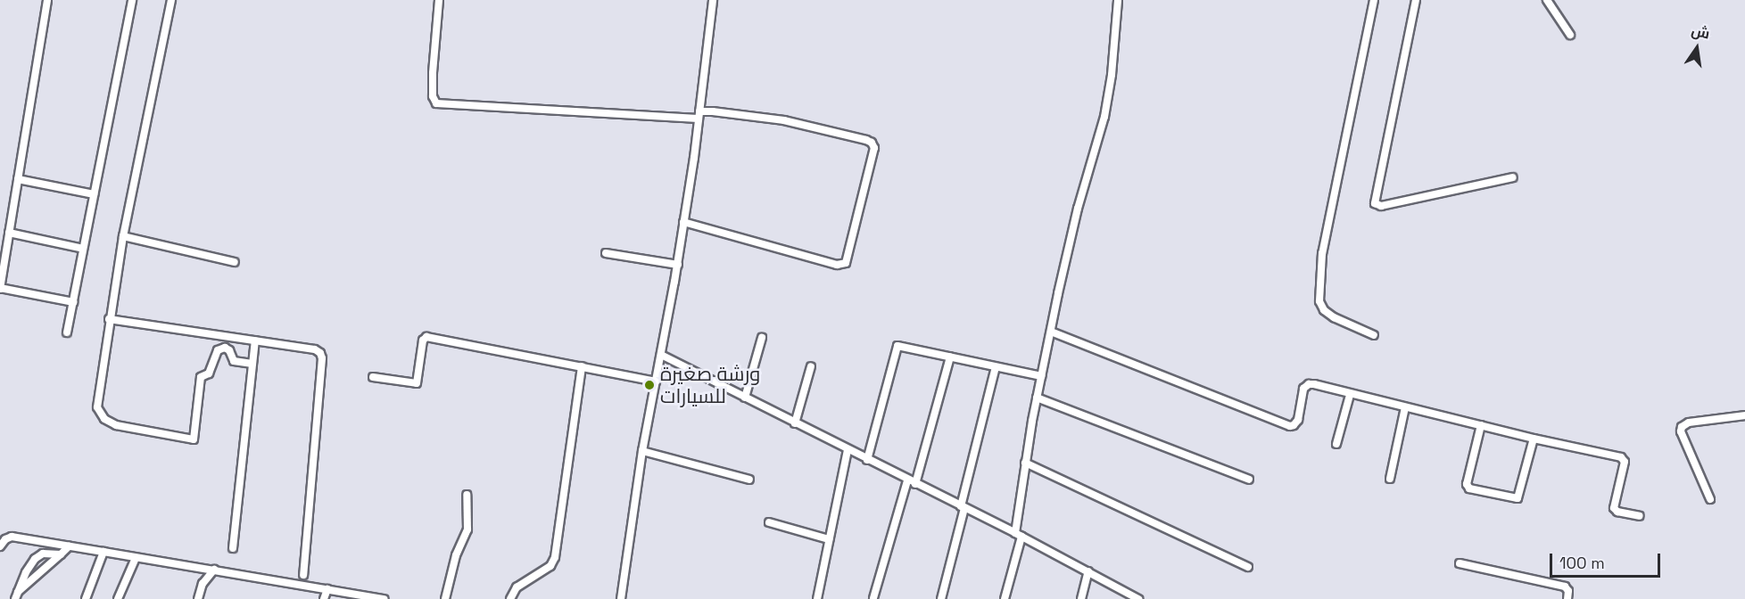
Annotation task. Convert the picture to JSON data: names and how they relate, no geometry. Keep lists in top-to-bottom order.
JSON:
{
  "places": ["ورشة صغيرة للسيارات"],
  "scale_bar": "100 m",
  "north": "top"
}
